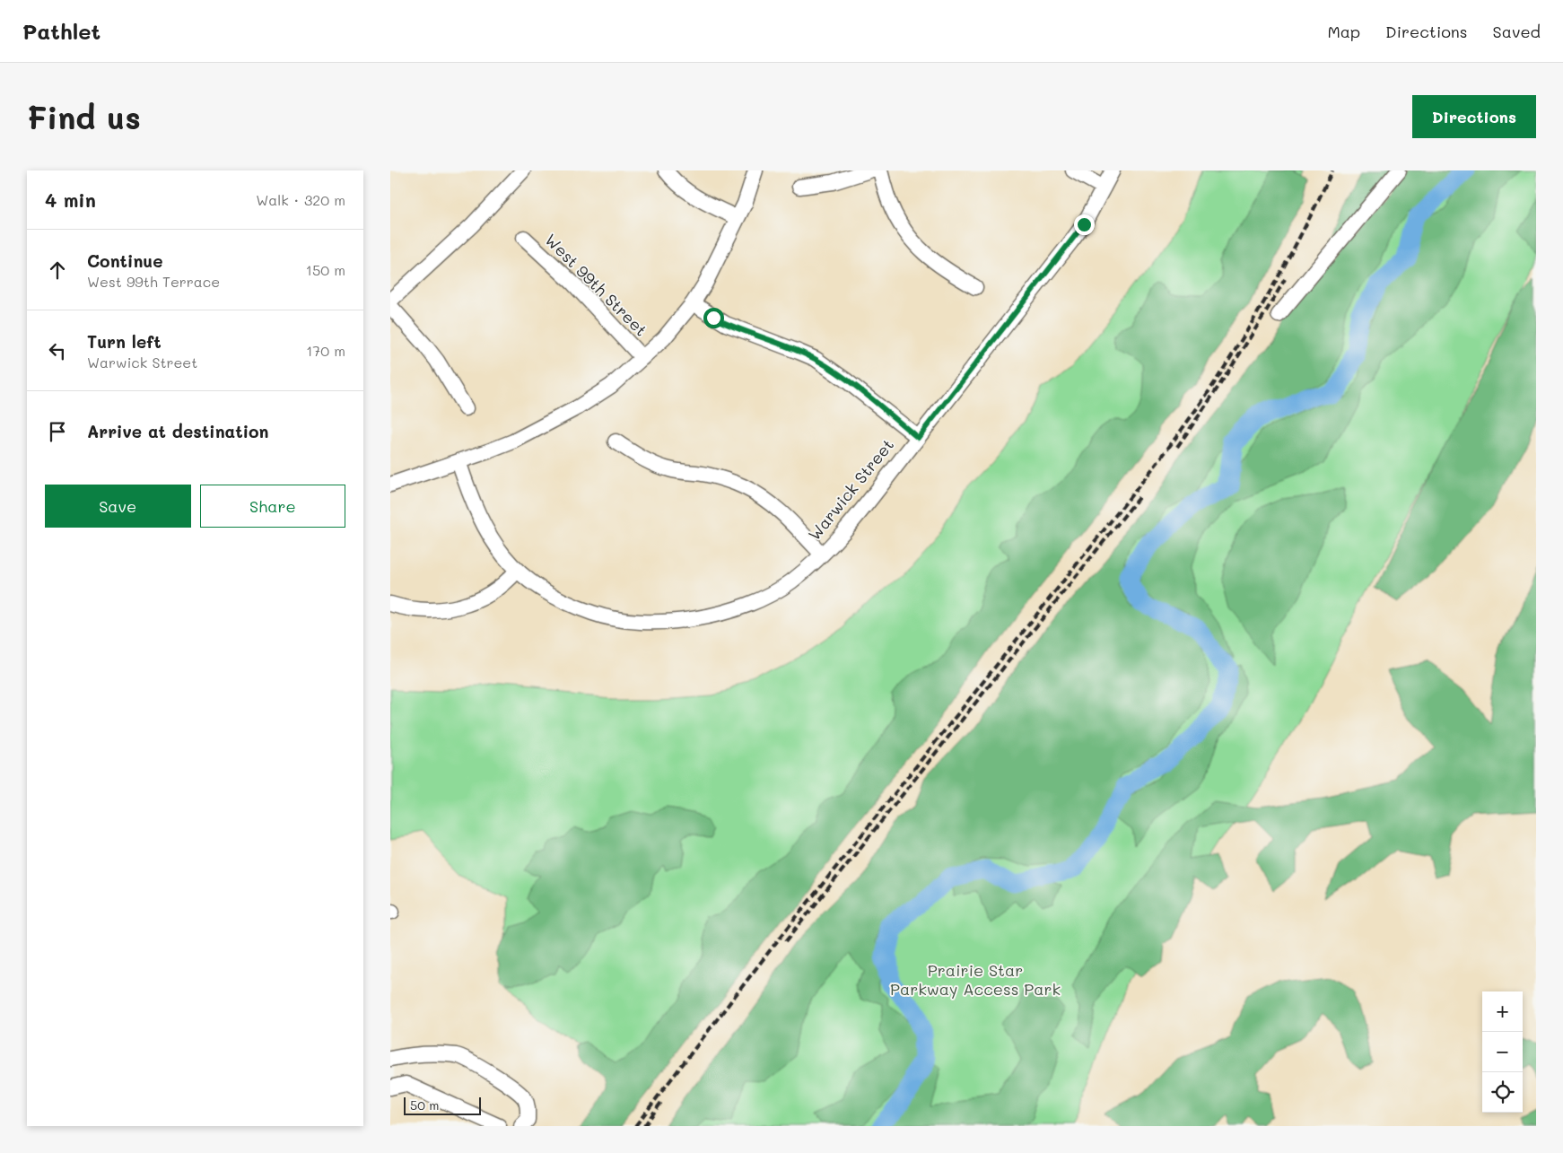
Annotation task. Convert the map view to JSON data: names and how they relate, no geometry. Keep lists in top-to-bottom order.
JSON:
{
  "streets": {
    "street": ["West 99th Street", "Warwick Street"]
  },
  "parks": ["Prairie Star Parkway Access Park"],
  "scale_bar": "50 m",
  "page": {
    "header": "Pathlet",
    "nav": ["Map", "Directions", "Saved"],
    "buttons": [
      "Directions",
      ["Save", "Share"]
    ],
    "title": "Find us",
    "heading": ["4 min", "Walk · 320 m"],
    "list": [
      ["Continue", "West 99th Terrace", "150 m"],
      ["Turn left", "Warwick Street", "170 m"],
      "Arrive at destination"
    ],
    "map_buttons": ["+", "−"],
    "scale": "50 m"
  }
}
